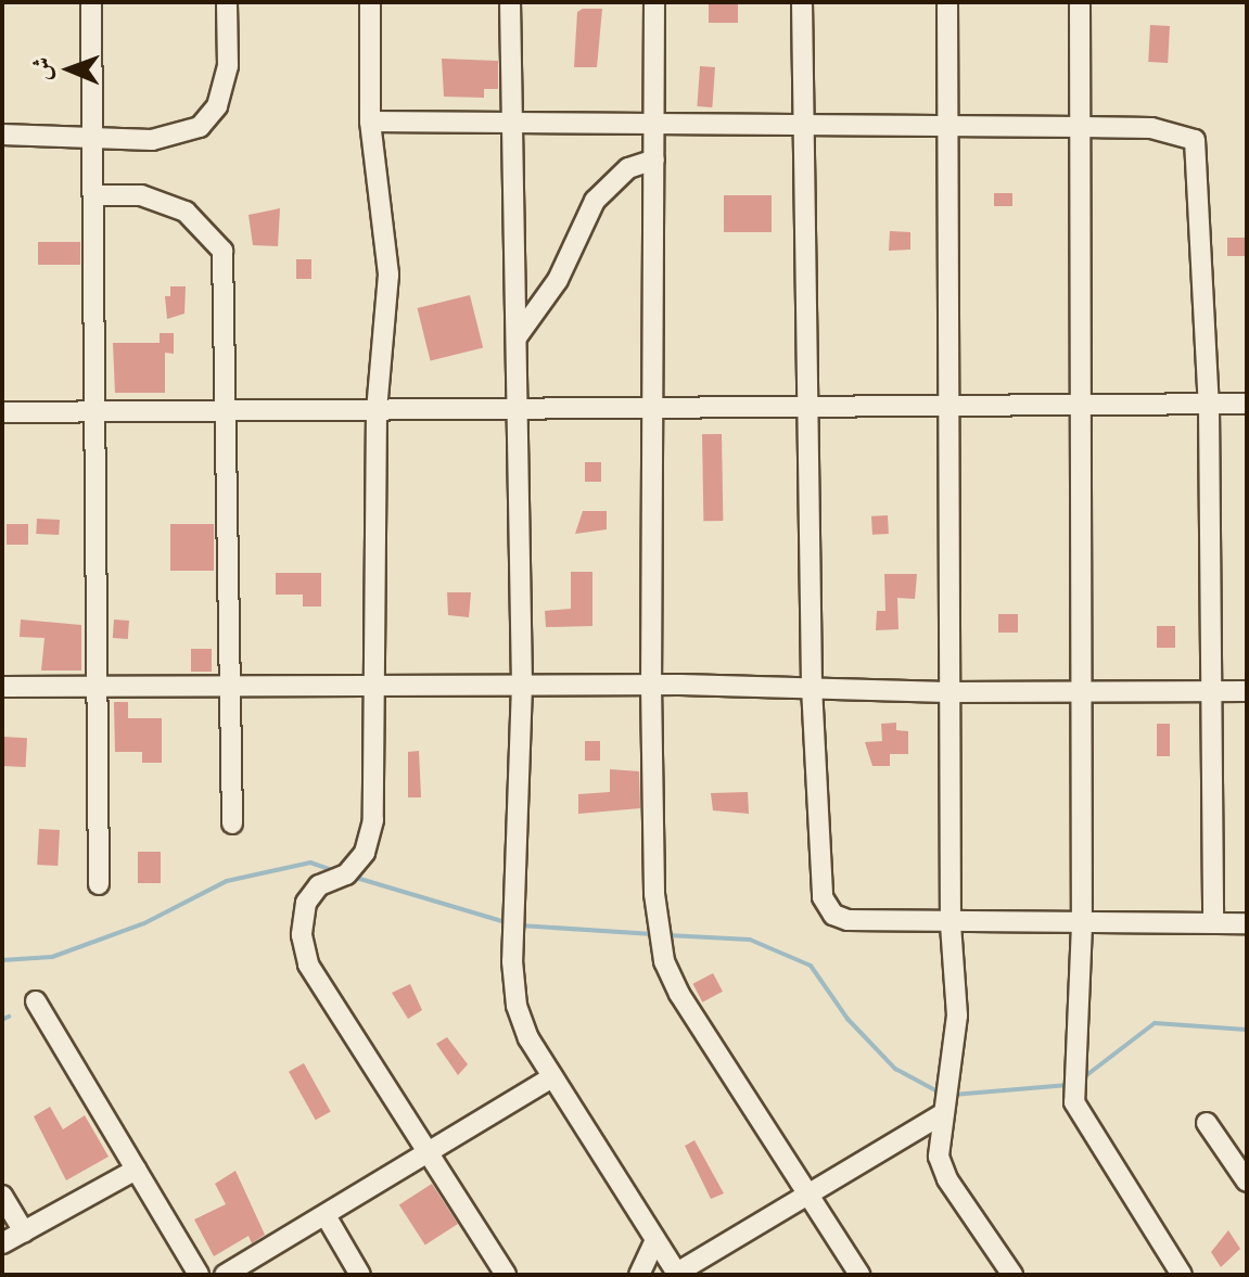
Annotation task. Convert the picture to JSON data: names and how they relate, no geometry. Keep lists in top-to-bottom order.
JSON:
{
  "north": "left"
}
